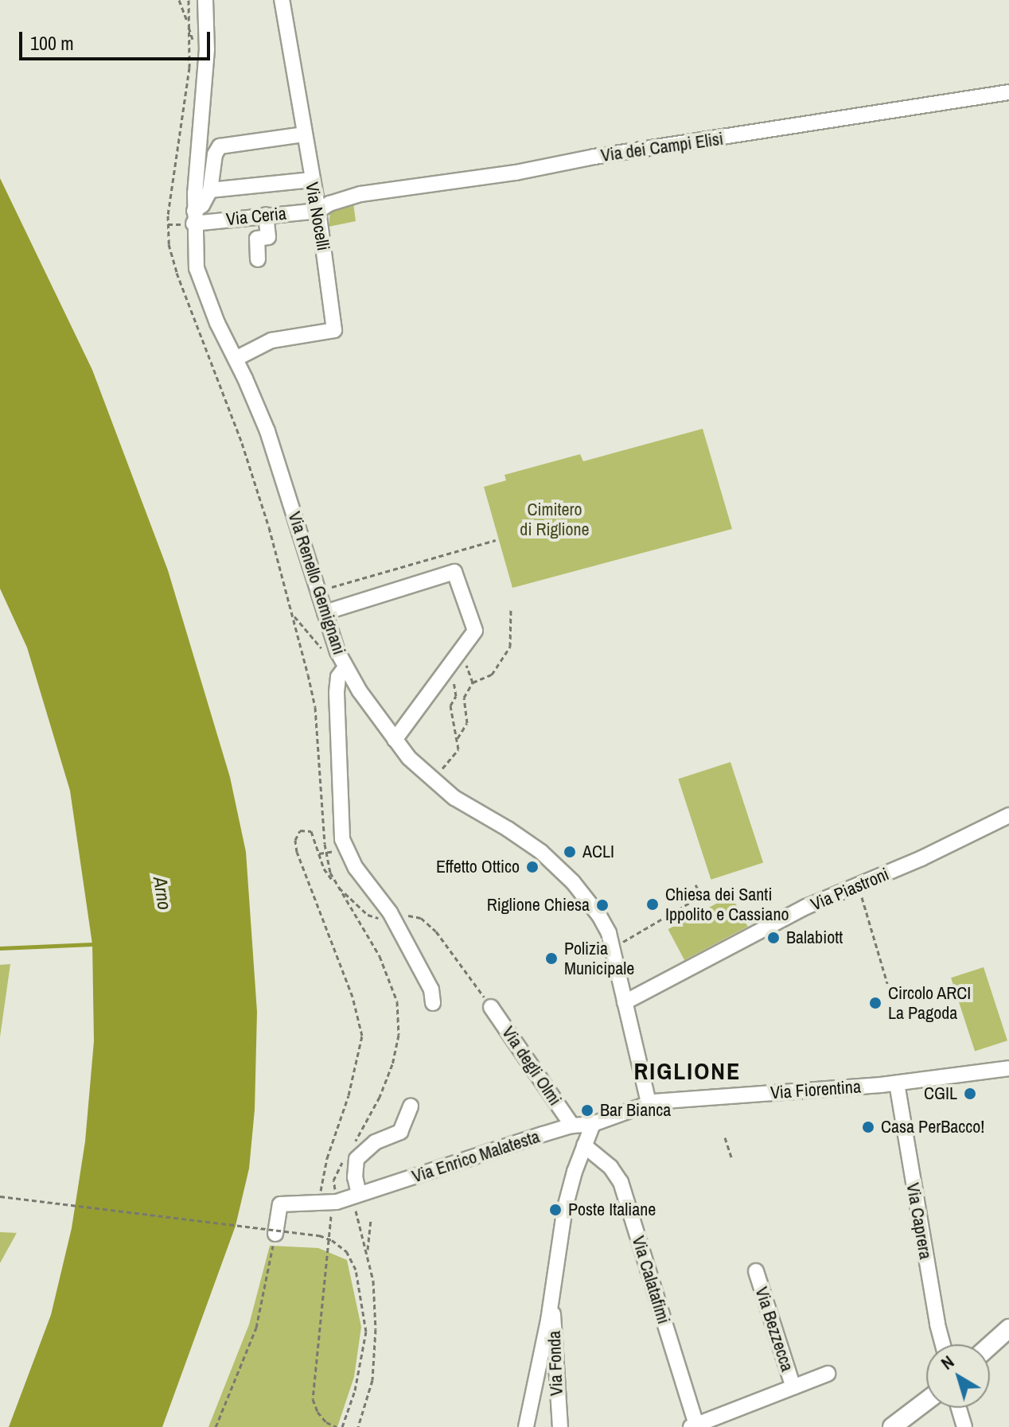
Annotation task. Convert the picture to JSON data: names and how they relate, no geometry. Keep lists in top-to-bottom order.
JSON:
{
  "streets": {
    "street": [
      "Via dei Campi Elisi",
      "Via Ceria",
      "Via Nocelli",
      "Via Renello Gemignani",
      "Via Piastroni",
      "Via degli Olmi",
      "Via Fiorentina",
      "Via Enrico Malatesta",
      "Via Caprera",
      "Via Calatafimi",
      "Via Bezzecca",
      "Via Fonda"
    ]
  },
  "crossings": [
    ["Via dei Campi Elisi", "Via Ceria"],
    ["Via dei Campi Elisi", "Via Nocelli"],
    ["Via Ceria", "Via Nocelli"],
    ["Via Ceria", "Via Renello Gemignani"],
    ["Via Nocelli", "Via Renello Gemignani"],
    ["Via Renello Gemignani", "Via Piastroni"],
    ["Via Renello Gemignani", "Via Fiorentina"],
    ["Via degli Olmi", "Via Enrico Malatesta"],
    ["Via Fiorentina", "Via Enrico Malatesta"],
    ["Via Fiorentina", "Via Caprera"]
  ],
  "districts": ["RIGLIONE"],
  "water": ["Arno"],
  "parks": ["Cimitero di Riglione"],
  "places": [
    "ACLI",
    "Effetto Ottico",
    "Chiesa dei Santi Ippolito e Cassiano",
    "Riglione Chiesa",
    "Balabiott",
    "Polizia Municipale",
    "Circolo ARCI La Pagoda",
    "CGIL",
    "Bar Bianca",
    "Casa PerBacco!",
    "Poste Italiane"
  ],
  "scale_bar": "100 m",
  "north": "top left"
}
